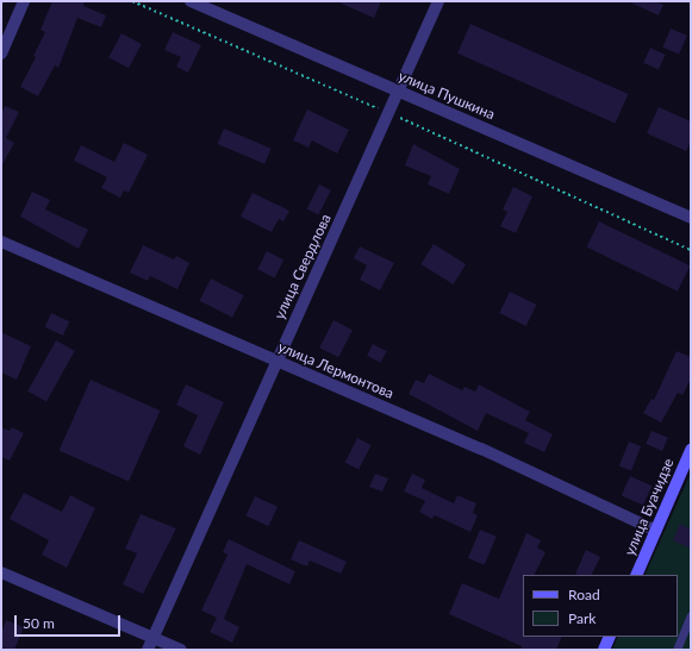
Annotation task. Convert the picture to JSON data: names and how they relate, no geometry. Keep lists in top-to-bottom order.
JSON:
{
  "streets": {
    "main road": ["улица Буачидзе"],
    "street": ["улица Пушкина", "улица Свердлова", "улица Лермонтова"]
  },
  "crossings": [
    ["улица Пушкина", "улица Свердлова"],
    ["улица Свердлова", "улица Лермонтова"],
    ["улица Лермонтова", "улица Буачидзе"]
  ],
  "legend": ["Road", "Park"],
  "scale_bar": "50 m"
}
